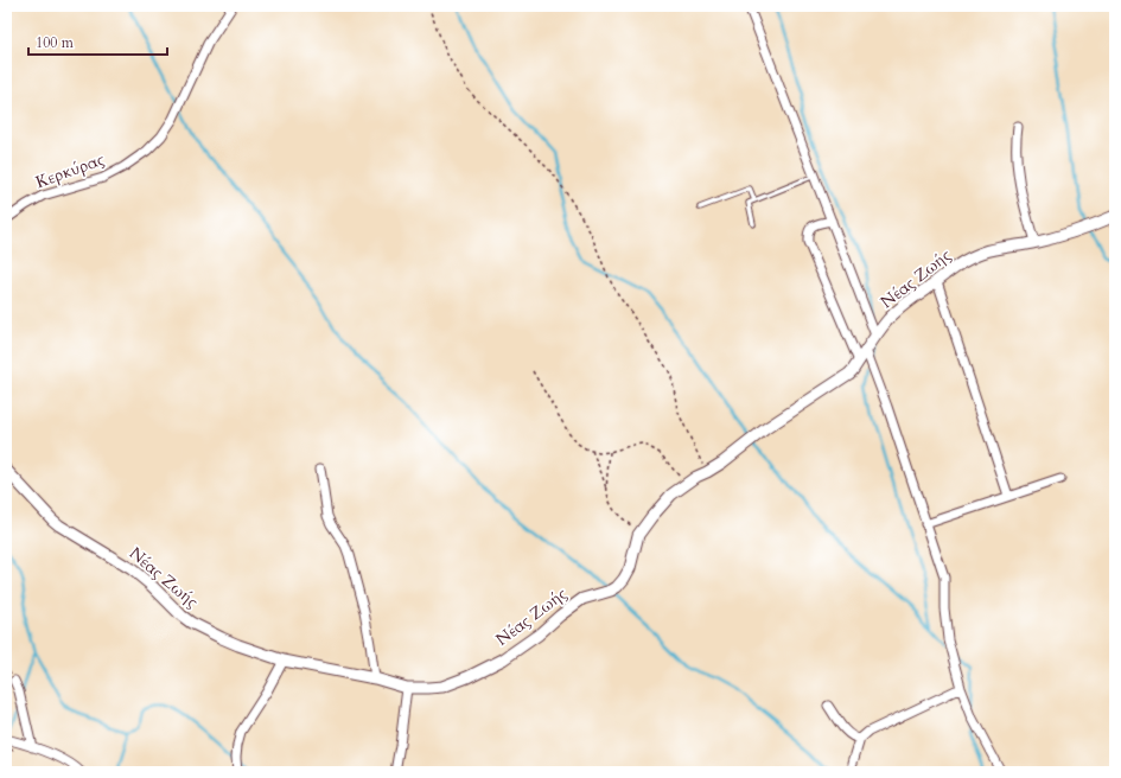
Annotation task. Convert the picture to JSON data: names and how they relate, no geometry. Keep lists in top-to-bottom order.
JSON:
{
  "streets": {
    "street": ["Κερκύρας", "Νέας Ζωής"]
  },
  "scale_bar": "100 m"
}
